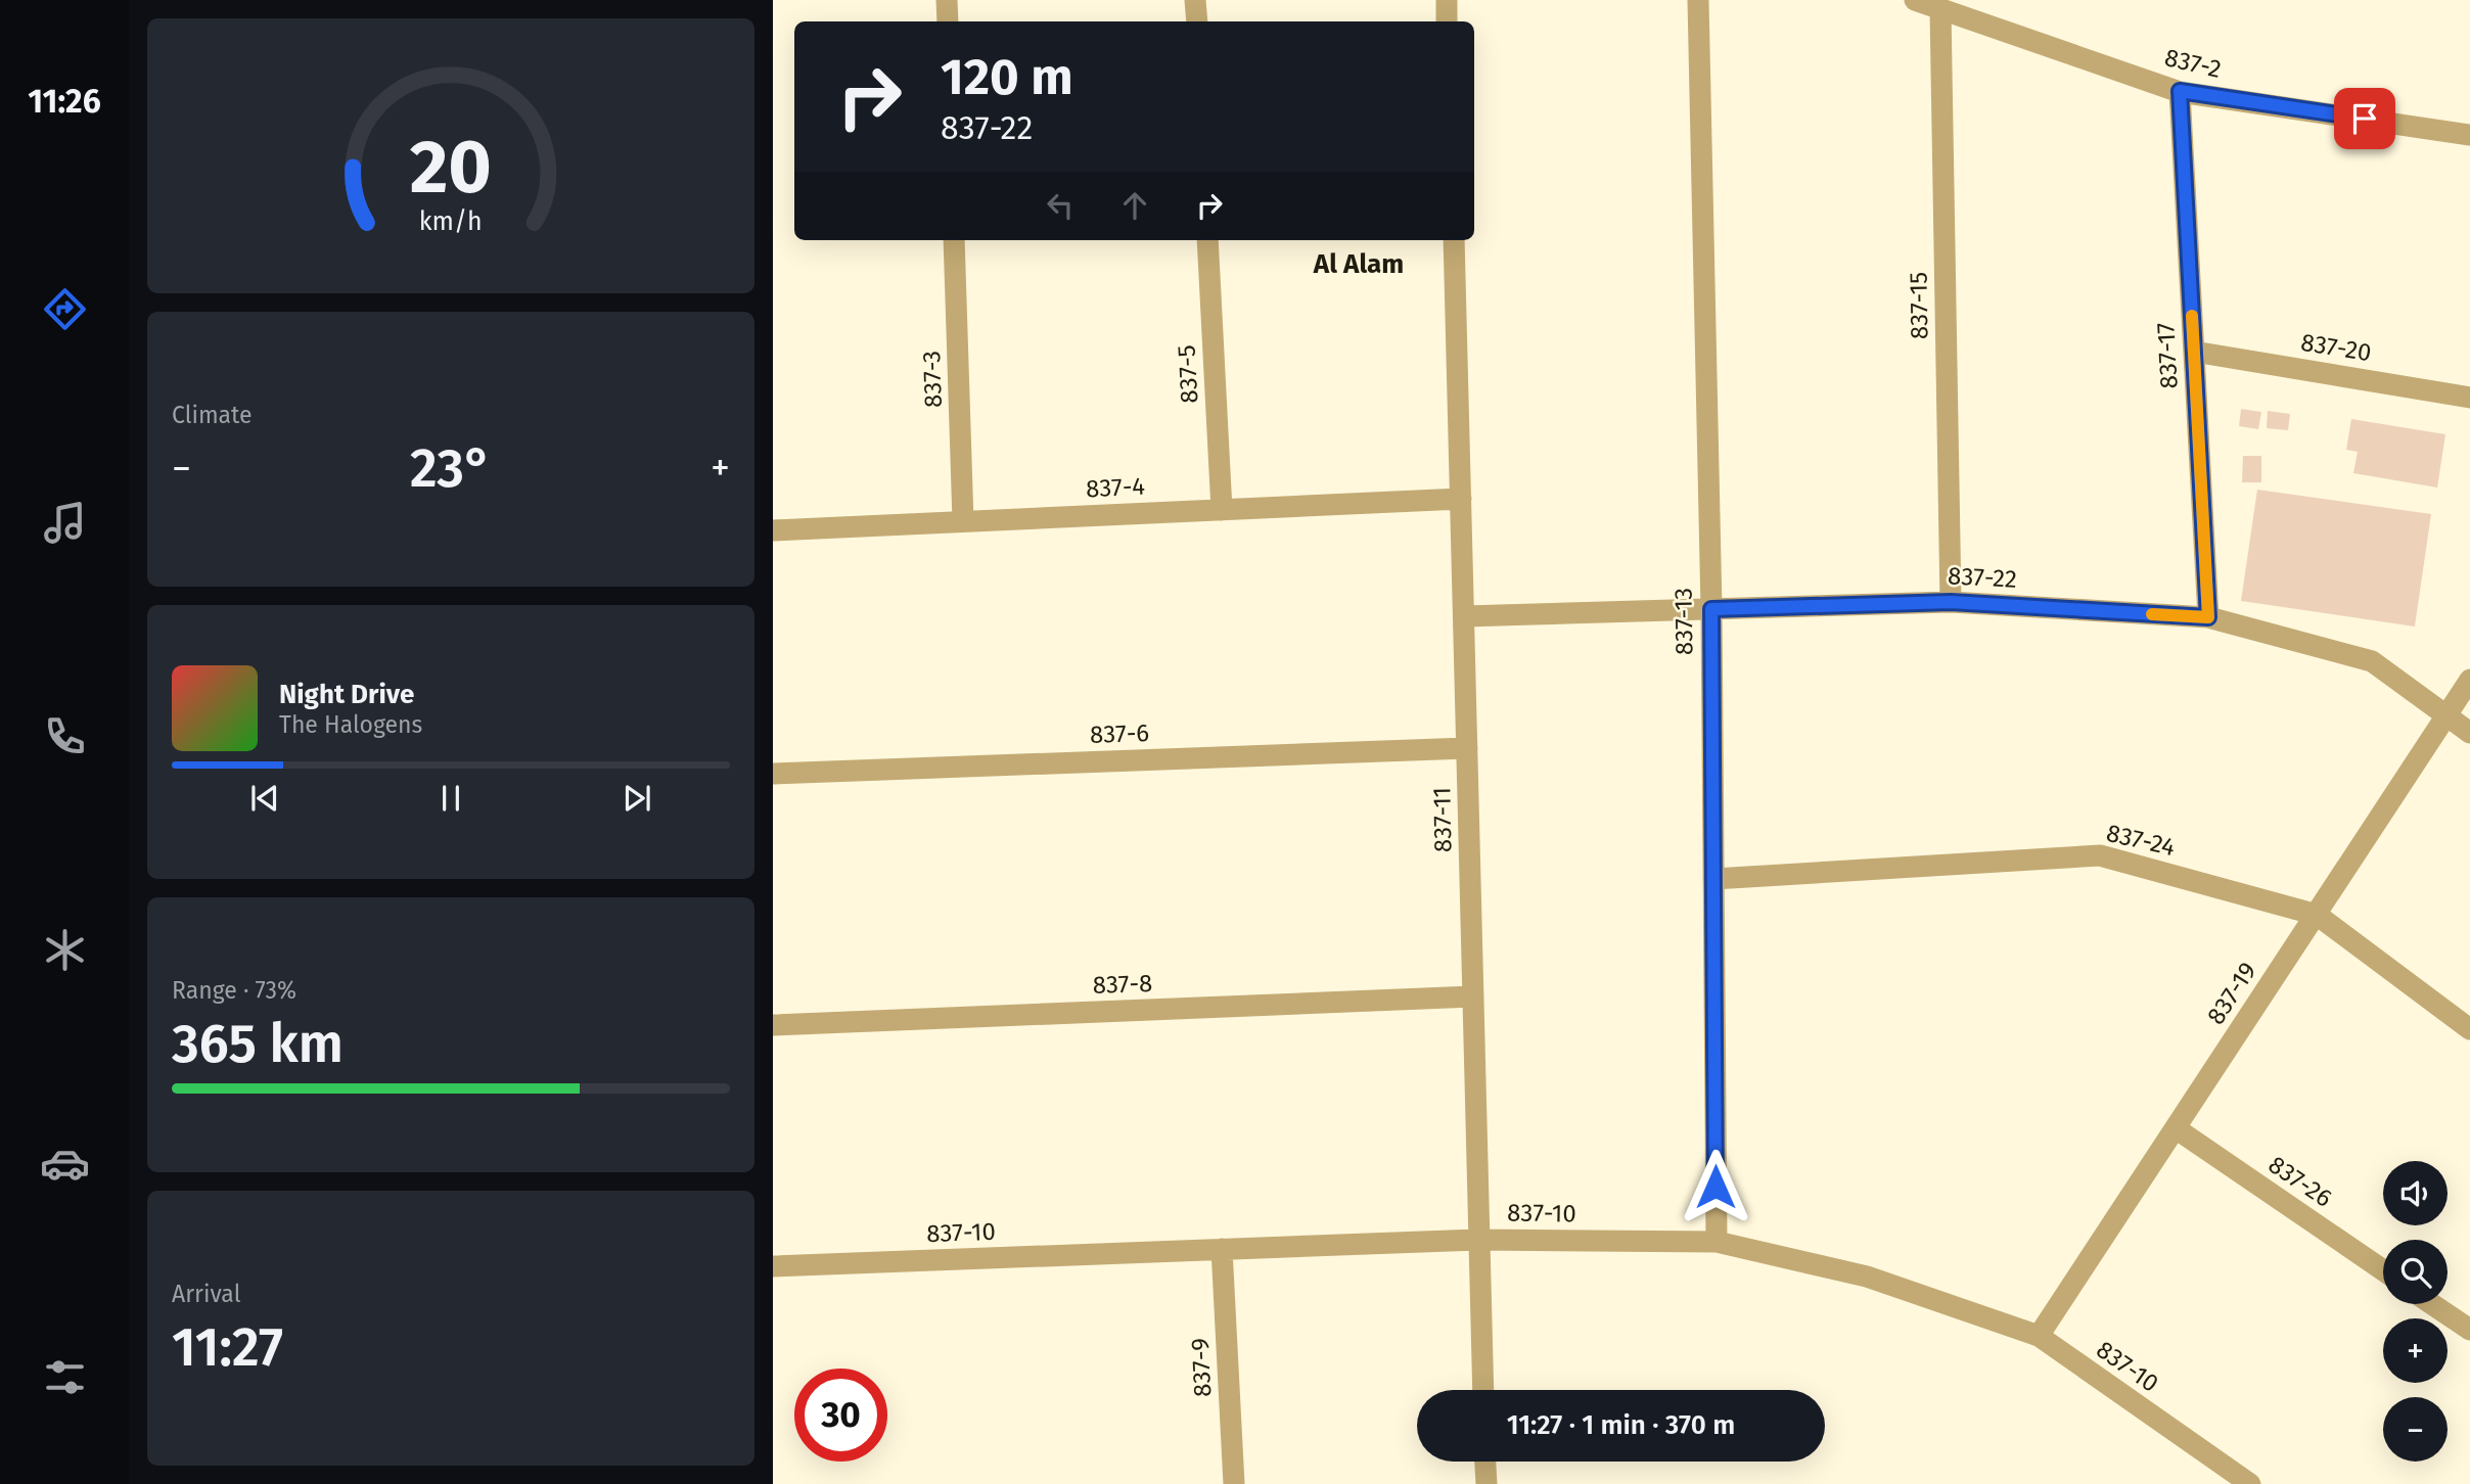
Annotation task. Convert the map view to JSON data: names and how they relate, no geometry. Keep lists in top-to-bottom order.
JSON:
{
  "streets": {
    "street": [
      "837-2",
      "837-15",
      "837-20",
      "837-17",
      "837-5",
      "837-3",
      "837-4",
      "837-22",
      "837-13",
      "837-6",
      "837-11",
      "837-24",
      "837-8",
      "837-19",
      "837-26",
      "837-10",
      "837-9"
    ]
  },
  "crossings": [
    ["837-2", "837-15"],
    ["837-2", "837-17"],
    ["837-15", "837-22"],
    ["837-20", "837-17"],
    ["837-17", "837-22"],
    ["837-5", "837-4"],
    ["837-3", "837-4"],
    ["837-4", "837-11"],
    ["837-22", "837-13"],
    ["837-22", "837-11"],
    ["837-22", "837-19"],
    ["837-13", "837-24"],
    ["837-13", "837-10"],
    ["837-6", "837-11"],
    ["837-11", "837-8"],
    ["837-11", "837-10"],
    ["837-24", "837-19"],
    ["837-19", "837-26"],
    ["837-19", "837-10"],
    ["837-10", "837-9"]
  ],
  "districts": ["Al Alam"],
  "page": {
    "tabs": "11:26",
    "turn": ["120 m", "837-22"],
    "tile": [
      "Climate",
      ["Range · 73%", "365 km"],
      ["Arrival", "11:27"]
    ],
    "heat": ["−", "23°", "+"],
    "song": ["Night Drive", "The Halogens"],
    "map_buttons": ["+", "−"],
    "limit": "30",
    "trip": "11:27 · 1 min · 370 m",
    "gauge": ["20", "km/h"]
  }
}
